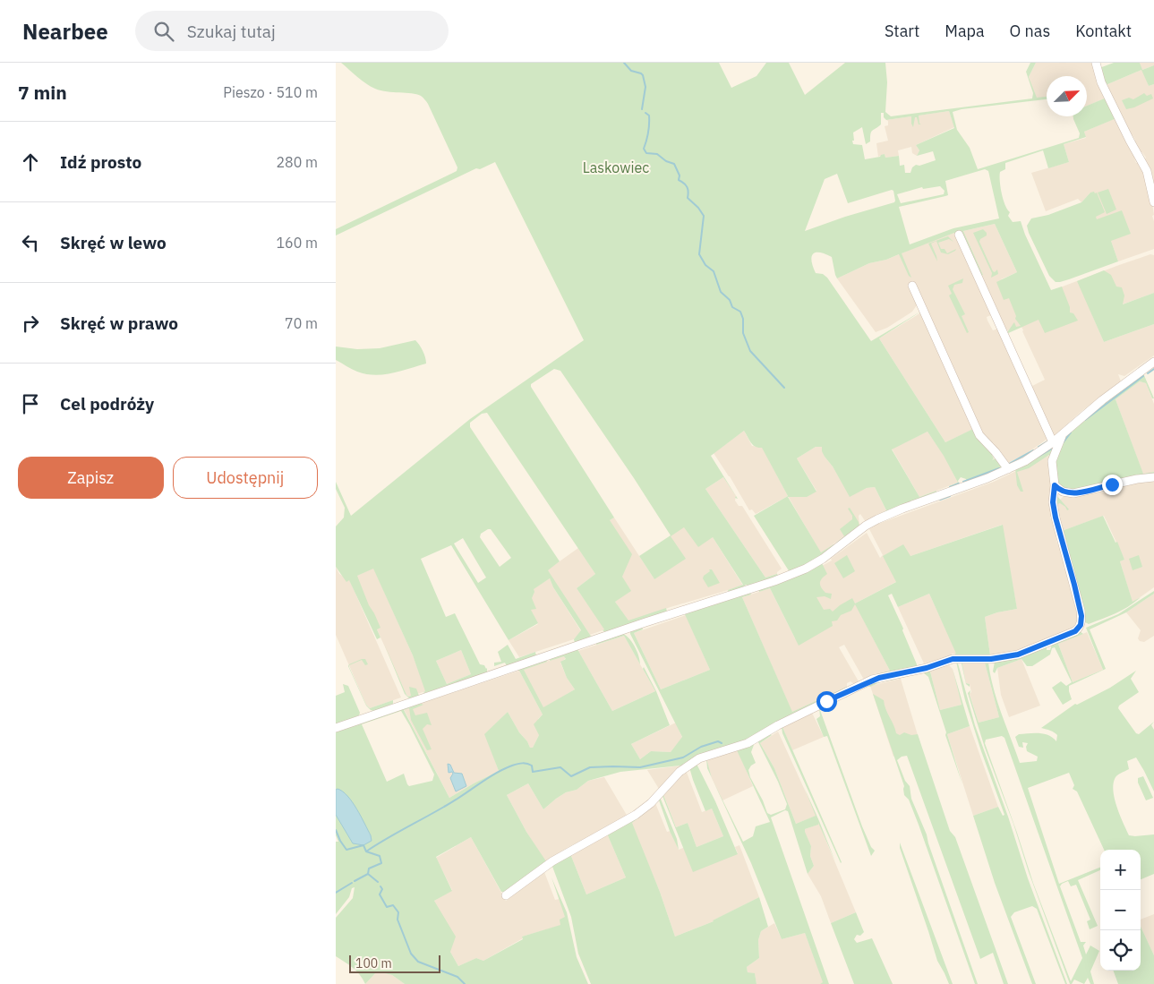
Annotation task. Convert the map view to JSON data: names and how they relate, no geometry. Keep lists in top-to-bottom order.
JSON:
{
  "parks": ["Laskowiec"],
  "scale_bar": "100 m",
  "north": "top right",
  "page": {
    "header": "Nearbee",
    "search": "Szukaj tutaj",
    "nav": [
      "Start",
      "Mapa",
      "O nas",
      "Kontakt"
    ],
    "heading": ["7 min", "Pieszo · 510 m"],
    "list": [
      ["Idź prosto", "280 m"],
      ["Skręć w lewo", "160 m"],
      ["Skręć w prawo", "70 m"],
      "Cel podróży"
    ],
    "buttons": ["Zapisz", "Udostępnij"],
    "map_buttons": ["+", "−"],
    "scale": "100 m"
  }
}
